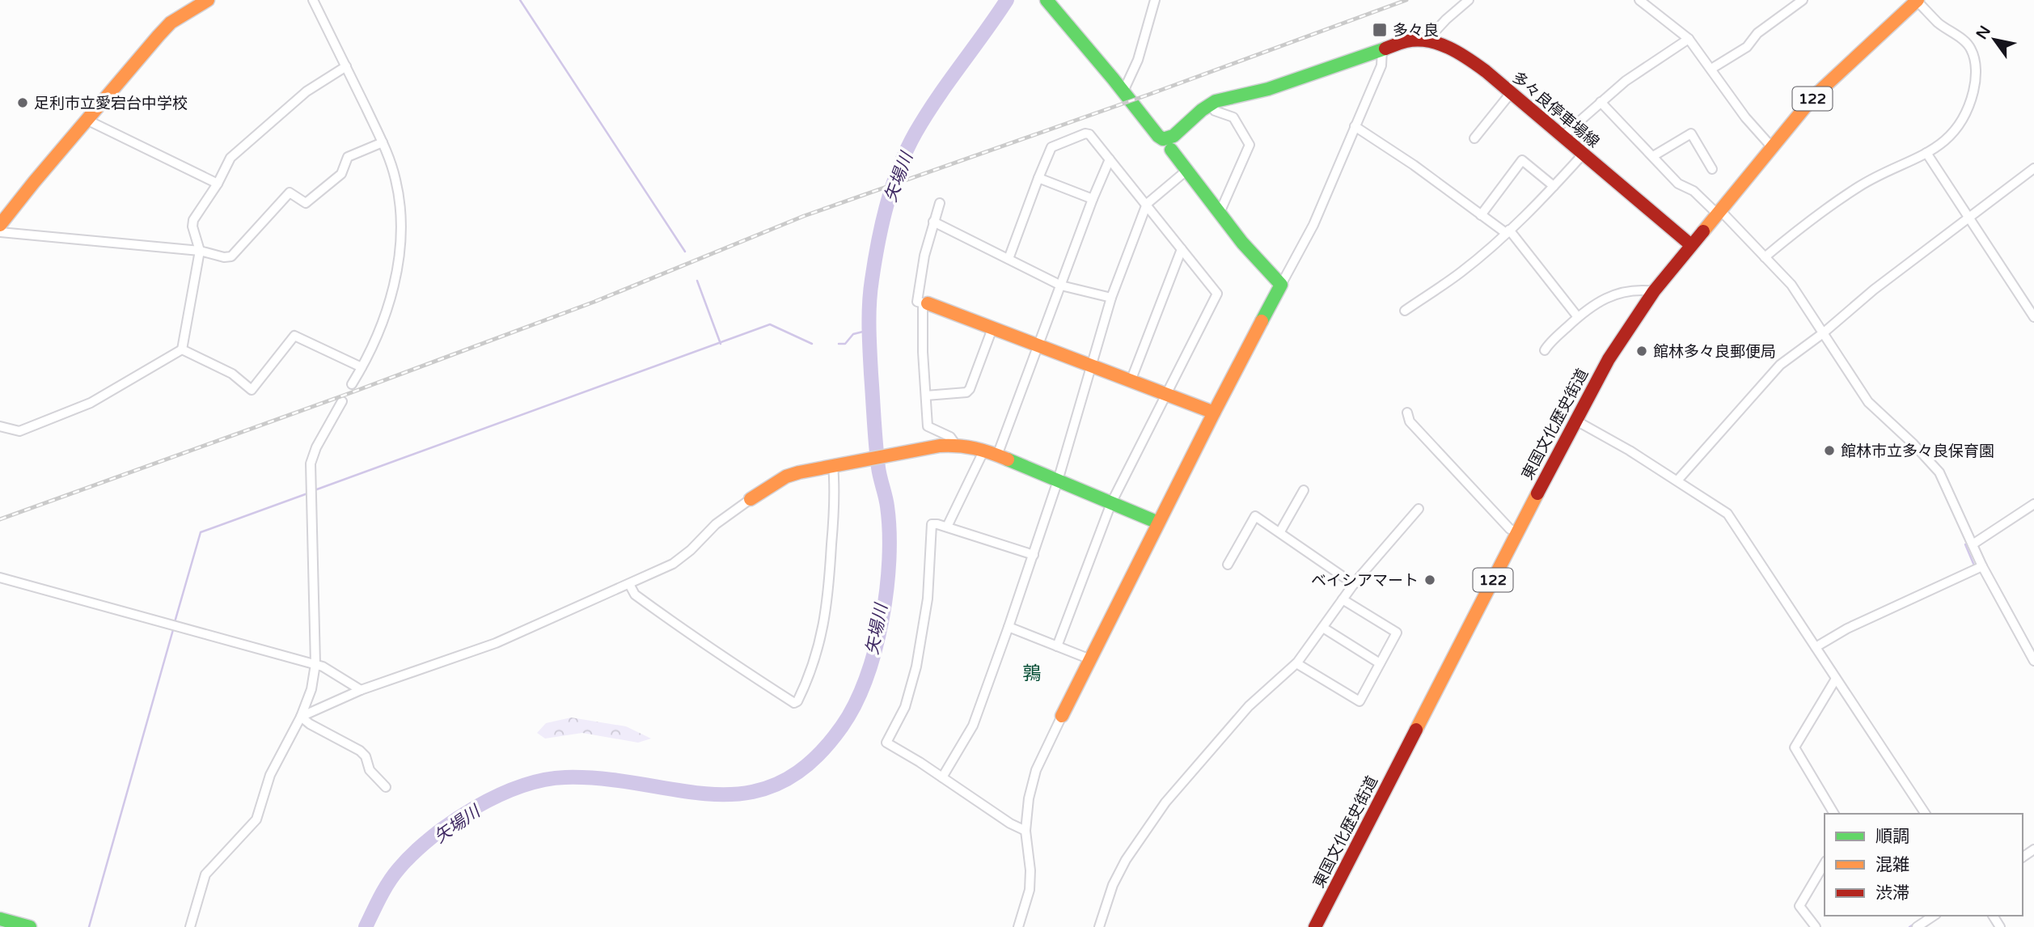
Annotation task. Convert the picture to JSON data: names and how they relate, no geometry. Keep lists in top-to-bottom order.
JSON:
{
  "streets": {
    "main road": ["122", "多々良停車場線", "東国文化歴史街道"]
  },
  "crossings": [
    ["多々良停車場線", "東国文化歴史街道"]
  ],
  "districts": ["鶉"],
  "water": ["矢場川"],
  "places": {
    "transit": ["多々良"],
    "other": [
      "足利市立愛宕台中学校",
      "館林多々良郵便局",
      "館林市立多々良保育園",
      "ベイシアマート"
    ]
  },
  "legend": ["順調", "混雑", "渋滞"],
  "north": "top left"
}
